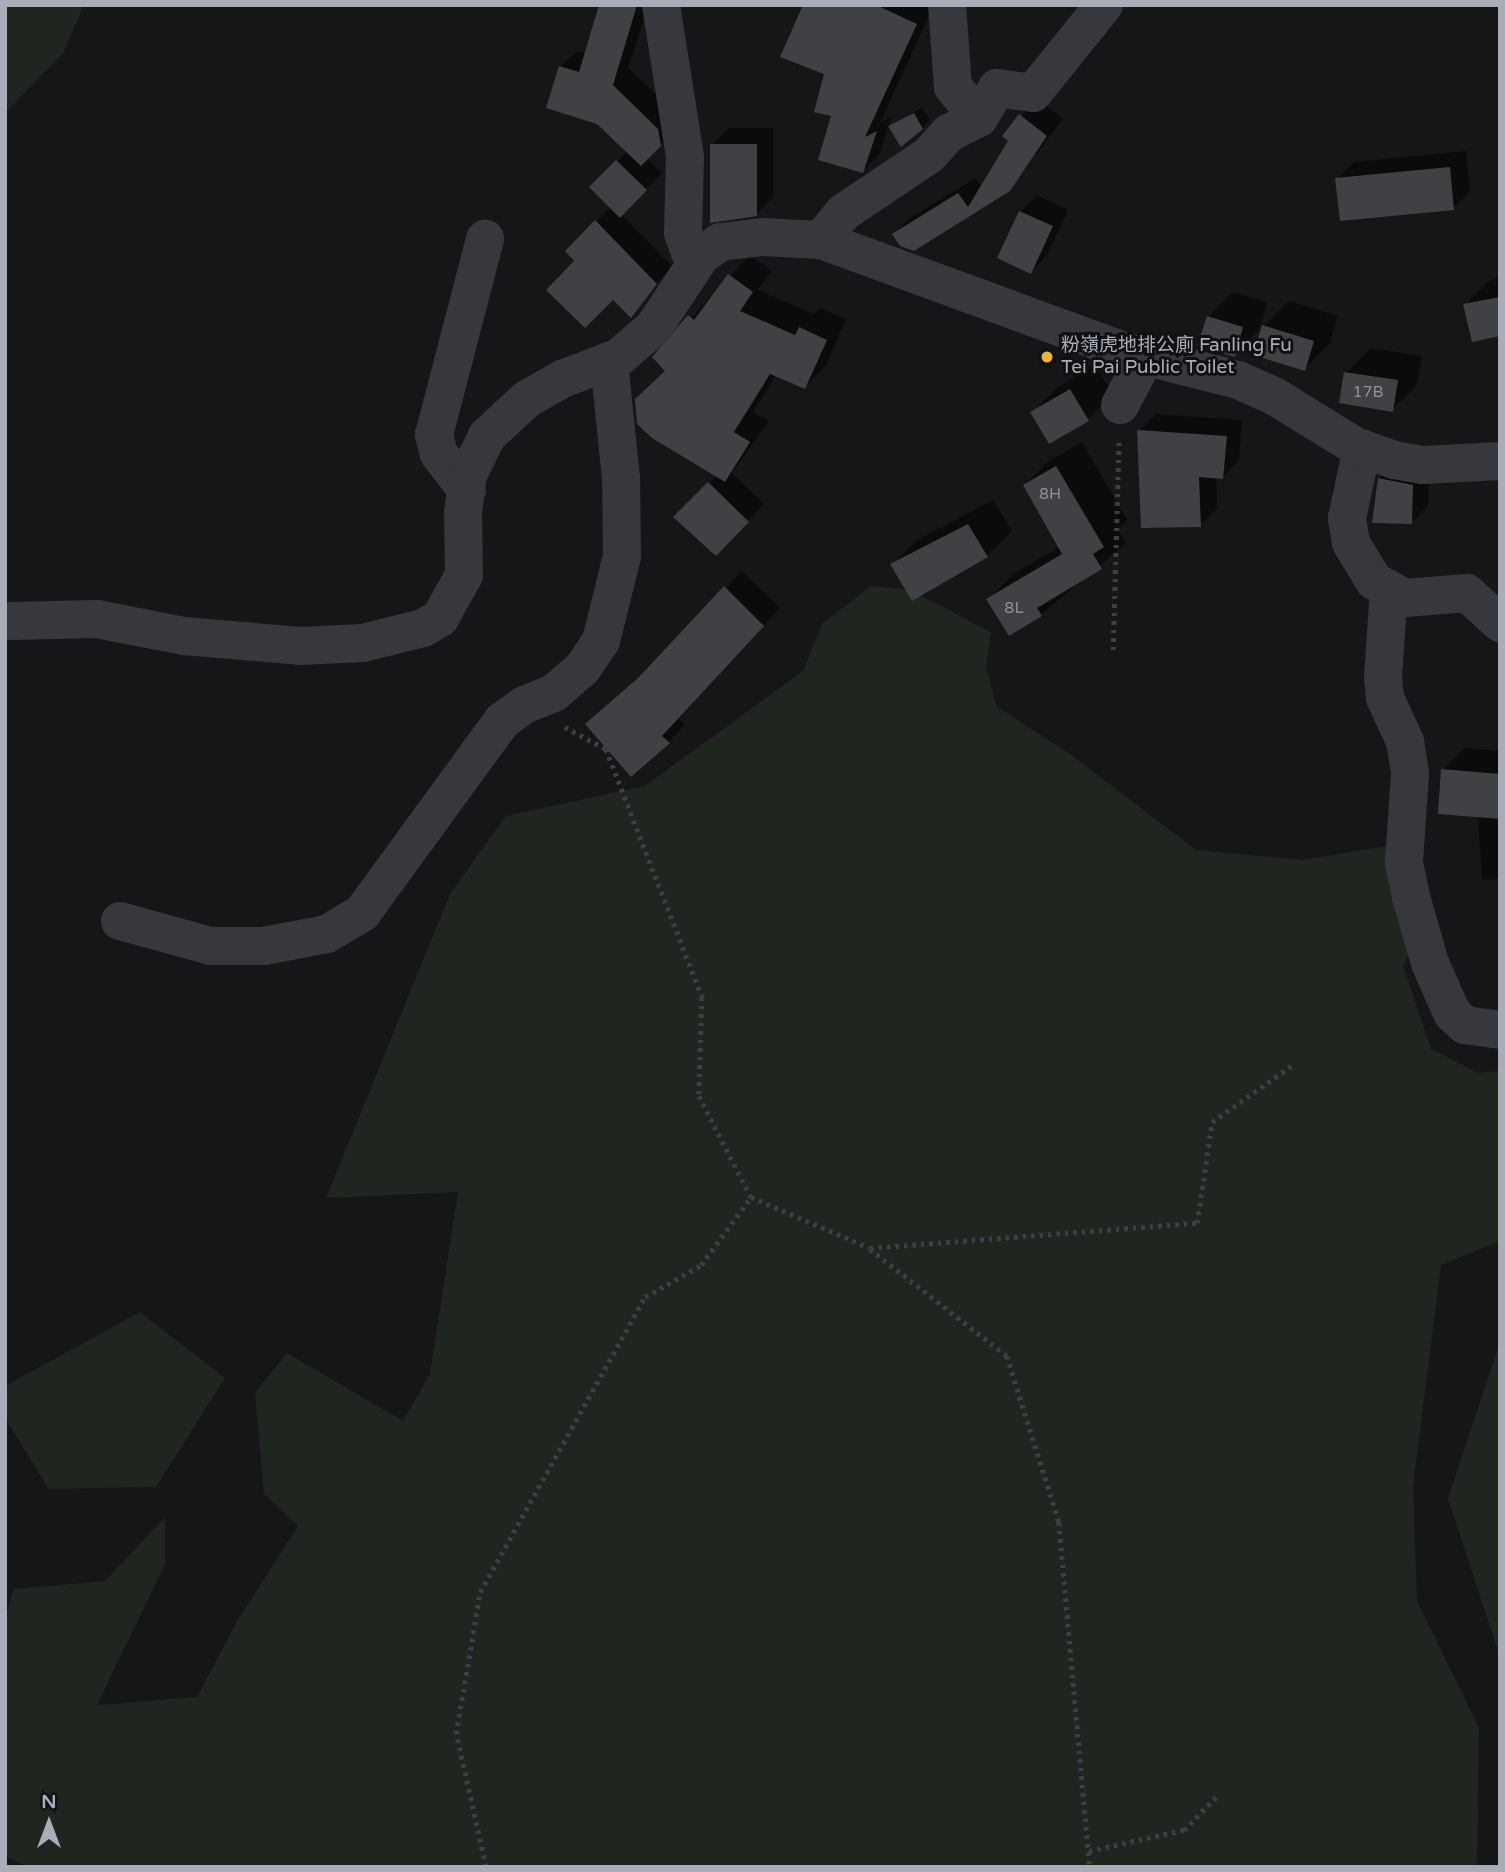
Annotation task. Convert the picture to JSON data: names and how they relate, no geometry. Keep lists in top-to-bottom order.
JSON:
{
  "places": ["粉嶺虎地排公廁 Fanling Fu Tei Pai Public Toilet"],
  "house_numbers": ["17B", "8H", "8L"],
  "north": "top"
}
